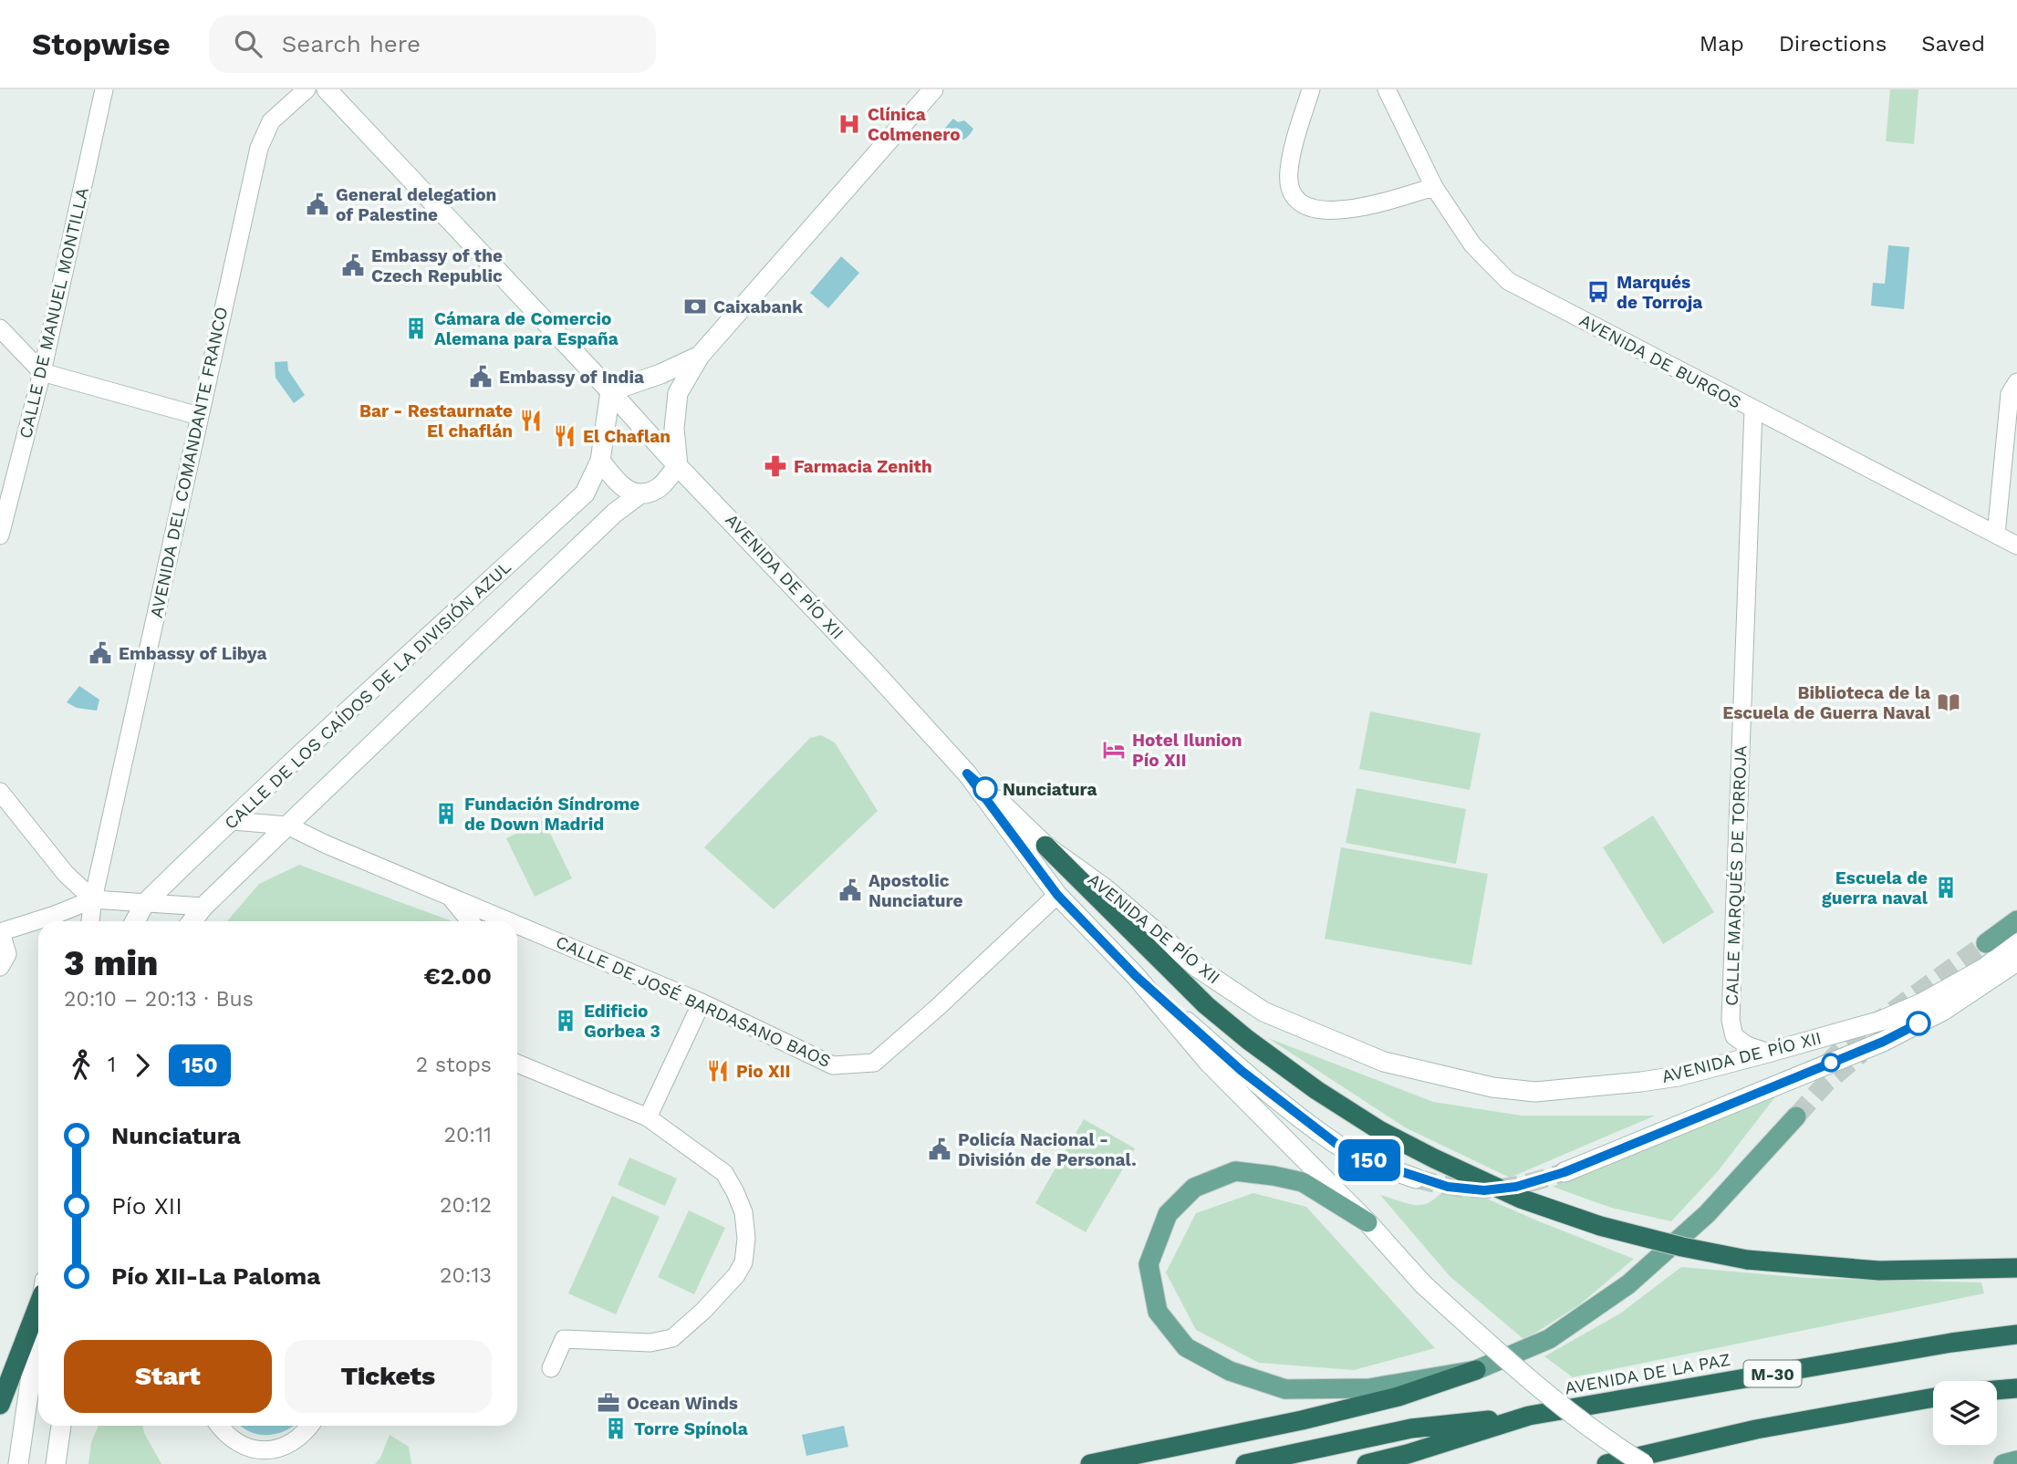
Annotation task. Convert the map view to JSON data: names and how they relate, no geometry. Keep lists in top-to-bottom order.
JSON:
{
  "streets": {
    "highway": ["AVENIDA DE LA PAZ", "M-30"],
    "main road": ["AVENIDA DE PÍO XII", "CALLE DE LOS CAÍDOS DE LA DIVISIÓN AZUL"],
    "street": [
      "CALLE DE MANUEL MONTILLA",
      "AVENIDA DE BURGOS",
      "AVENIDA DEL COMANDANTE FRANCO",
      "CALLE MARQUÉS DE TORROJA",
      "CALLE DE JOSÉ BARDASANO BAOS"
    ]
  },
  "crossings": [
    ["AVENIDA DE BURGOS", "CALLE MARQUÉS DE TORROJA"],
    ["AVENIDA DE PÍO XII", "CALLE MARQUÉS DE TORROJA"],
    ["AVENIDA DE PÍO XII", "CALLE DE JOSÉ BARDASANO BAOS"],
    ["CALLE DE LOS CAÍDOS DE LA DIVISIÓN AZUL", "CALLE DE JOSÉ BARDASANO BAOS"],
    ["AVENIDA DE LA PAZ", "M-30"]
  ],
  "places": {
    "hospital": ["Clínica Colmenero"],
    "public building": [
      "General delegation of Palestine",
      "Embassy of the Czech Republic",
      "Embassy of India",
      "Embassy of Libya",
      "Apostolic Nunciature",
      "Policía Nacional - División de Personal."
    ],
    "bus stop": ["Marqués de Torroja"],
    "bank": ["Caixabank"],
    "building": [
      "Cámara de Comercio Alemana para España",
      "Fundación Síndrome de Down Madrid",
      "Escuela de guerra naval",
      "Edificio Gorbea 3",
      "Torre Spínola"
    ],
    "restaurant": ["Bar - Restaurnate El chaflán", "El Chaflan", "Pio XII"],
    "pharmacy": ["Farmacia Zenith"],
    "library": ["Biblioteca de la Escuela de Guerra Naval"],
    "hotel": ["Hotel Ilunion Pío XII"],
    "other": ["Nunciatura"],
    "office": ["Ocean Winds"]
  },
  "lines": ["bus line 150"],
  "page": {
    "header": "Stopwise",
    "search": "Search here",
    "nav": ["Map", "Directions", "Saved"],
    "on_map": "150",
    "heading": ["3 min", "20:10 – 20:13 · Bus", "€2.00"],
    "legs": ["1", "150", "2 stops"],
    "list": [
      {
        "name": "Nunciatura",
        "value": "20:11"
      },
      {
        "name": "Pío XII",
        "value": "20:12"
      },
      {
        "name": "Pío XII-La Paloma",
        "value": "20:13"
      }
    ],
    "buttons": ["Start", "Tickets"]
  }
}
